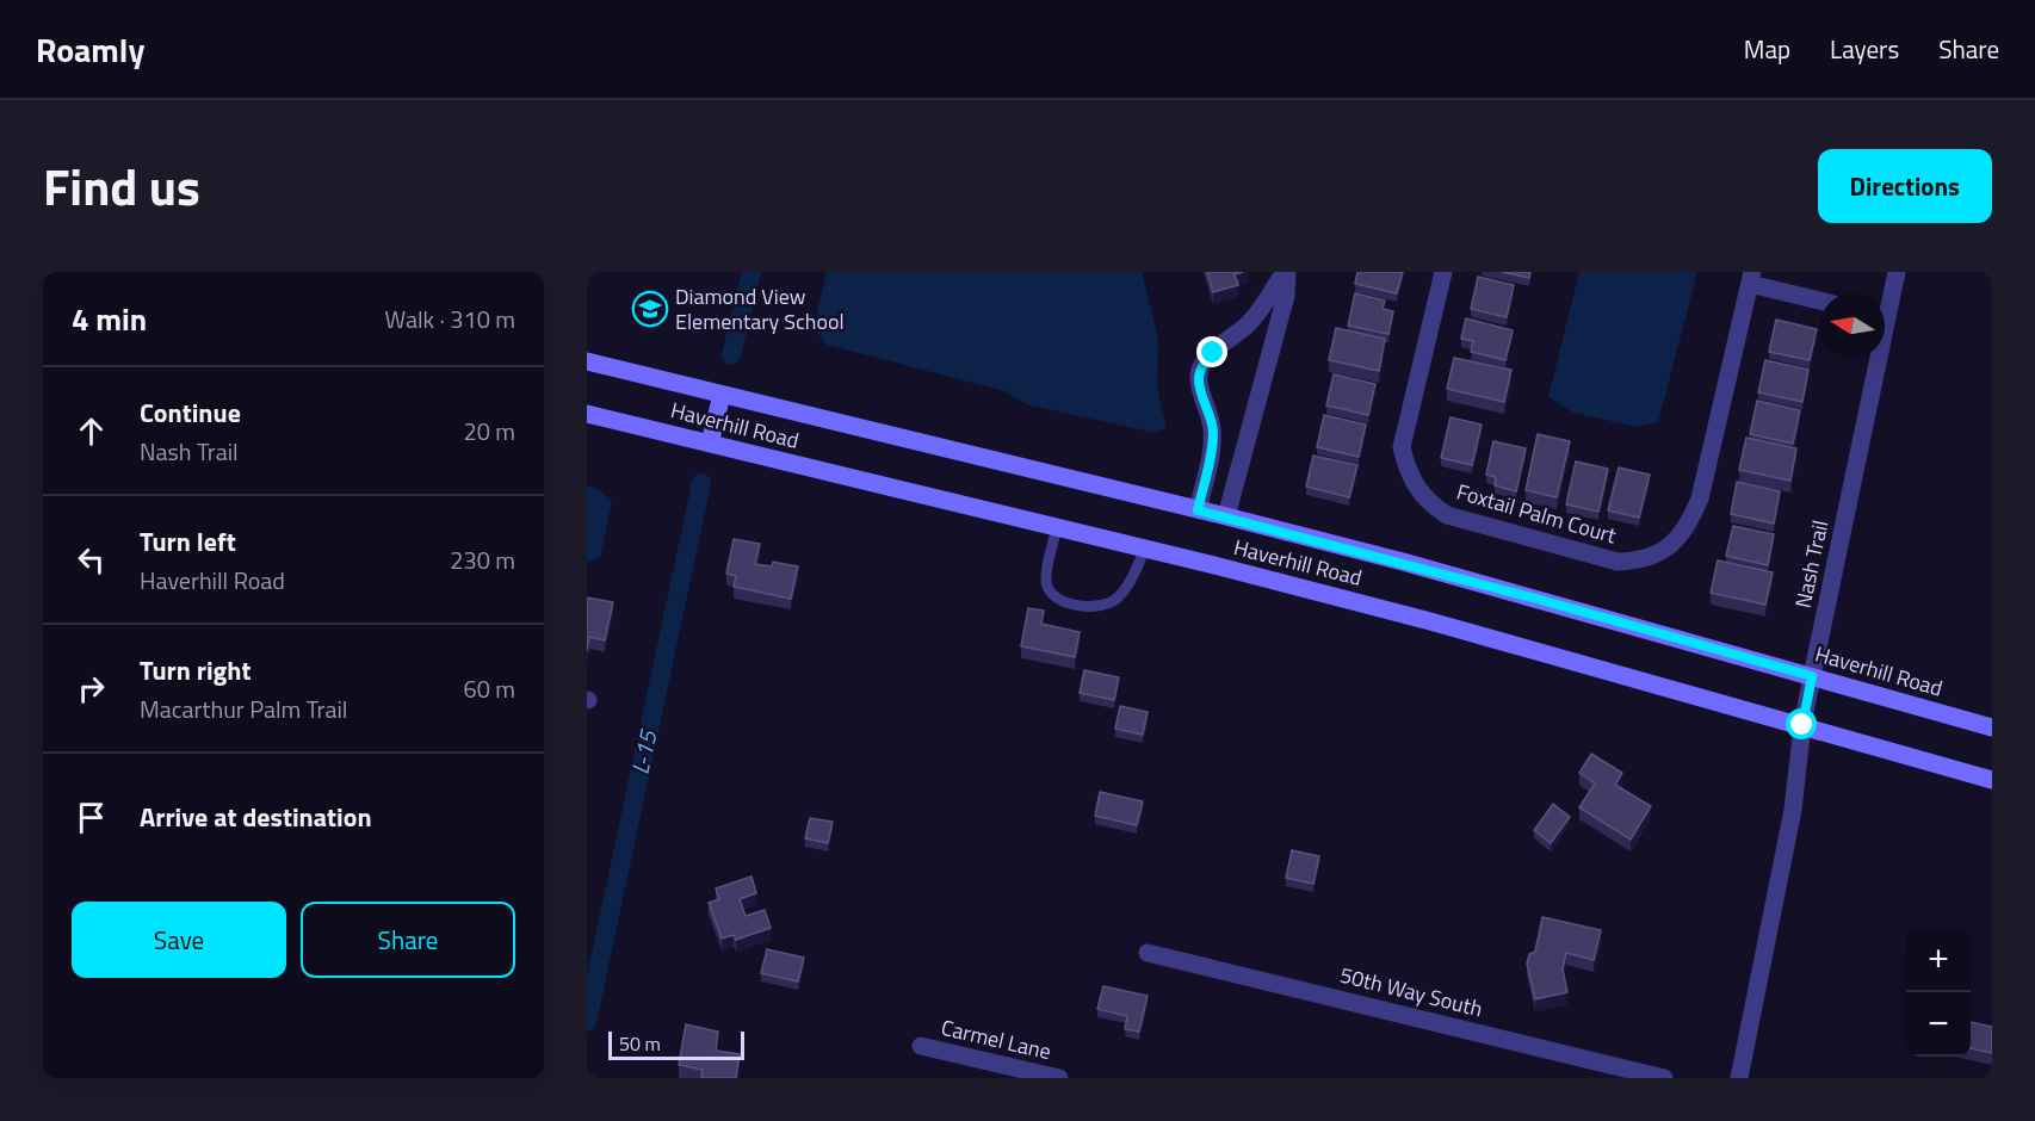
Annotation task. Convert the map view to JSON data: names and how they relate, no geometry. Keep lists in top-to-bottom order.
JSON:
{
  "streets": {
    "street": [
      "Haverhill Road",
      "Foxtail Palm Court",
      "Nash Trail",
      "50th Way South",
      "Carmel Lane"
    ]
  },
  "crossings": [
    ["Haverhill Road", "Nash Trail"]
  ],
  "water": ["L-15"],
  "places": {
    "school or university": ["Diamond View Elementary School"]
  },
  "scale_bar": "50 m",
  "north": "left",
  "page": {
    "header": "Roamly",
    "nav": ["Map", "Layers", "Share"],
    "title": "Find us",
    "buttons": [
      "Directions",
      ["Save", "Share"]
    ],
    "heading": ["4 min", "Walk · 310 m"],
    "list": [
      ["Continue", "Nash Trail", "20 m"],
      ["Turn left", "Haverhill Road", "230 m"],
      ["Turn right", "Macarthur Palm Trail", "60 m"],
      "Arrive at destination"
    ],
    "map_buttons": ["+", "−"],
    "scale": "50 m"
  }
}
